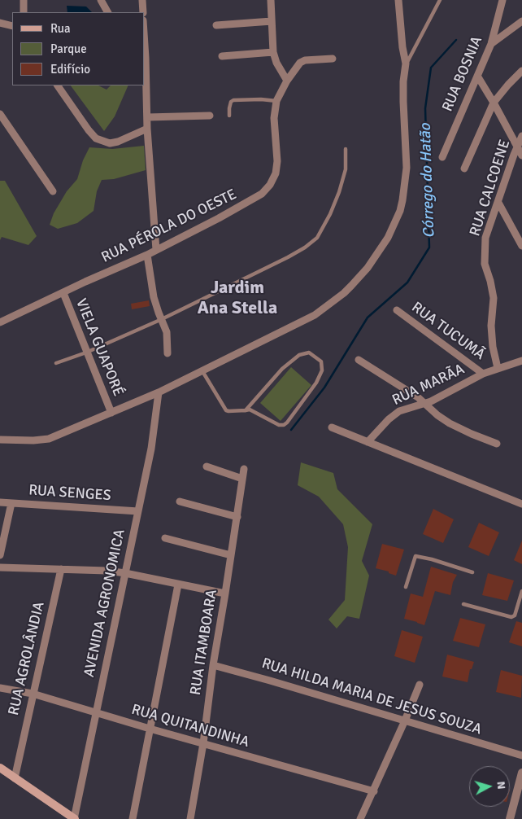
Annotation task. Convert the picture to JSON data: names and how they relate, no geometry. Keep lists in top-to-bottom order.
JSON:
{
  "streets": {
    "street": [
      "RUA BOSNIA",
      "RUA CALCOENE",
      "RUA PÉROLA DO OESTE",
      "RUA TUCUMÃ",
      "VIELA GUAPORÉ",
      "RUA MARÃA",
      "RUA SENGES",
      "AVENIDA AGRONOMICA",
      "RUA ITAMBOARA",
      "RUA AGROLÂNDIA",
      "RUA HILDA MARIA DE JESUS SOUZA",
      "RUA QUITANDINHA"
    ]
  },
  "crossings": [
    ["RUA CALCOENE", "RUA MARÃA"],
    ["RUA PÉROLA DO OESTE", "VIELA GUAPORÉ"],
    ["RUA TUCUMÃ", "RUA MARÃA"],
    ["RUA SENGES", "AVENIDA AGRONOMICA"],
    ["AVENIDA AGRONOMICA", "RUA QUITANDINHA"],
    ["RUA ITAMBOARA", "RUA HILDA MARIA DE JESUS SOUZA"],
    ["RUA ITAMBOARA", "RUA QUITANDINHA"],
    ["RUA AGROLÂNDIA", "RUA QUITANDINHA"]
  ],
  "districts": ["Jardim Ana Stella"],
  "water": ["Córrego do Hatão"],
  "legend": ["Rua", "Parque", "Edifício"],
  "north": "right"
}
